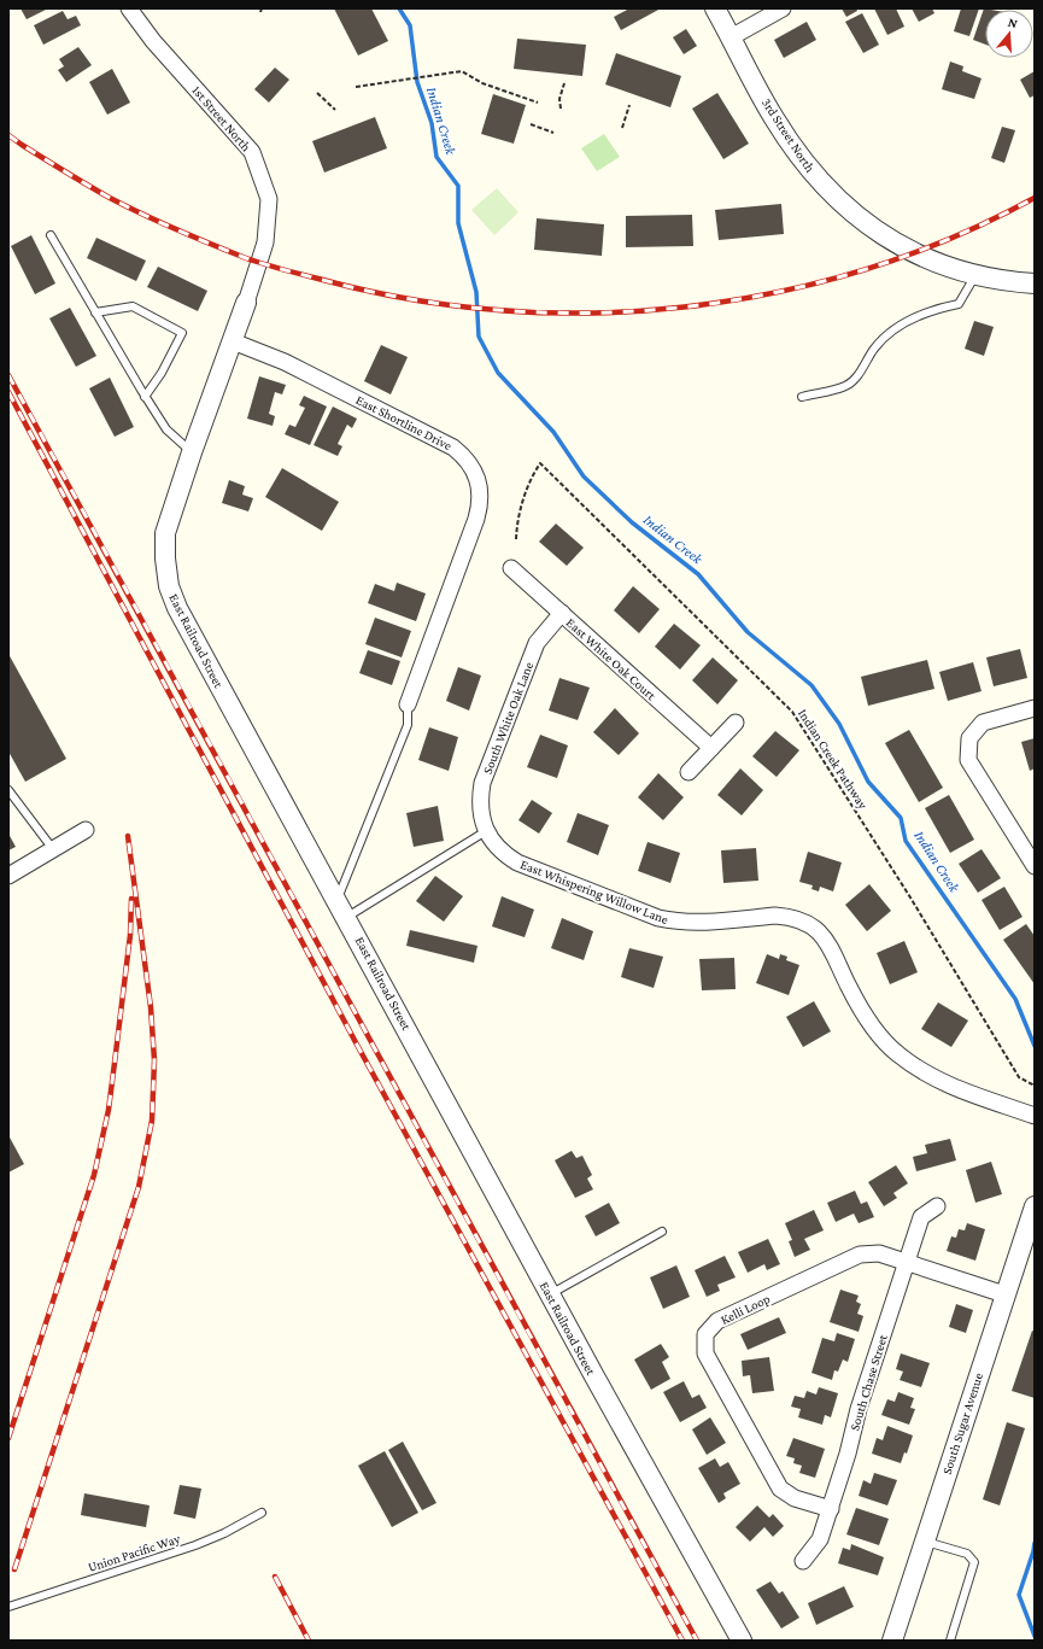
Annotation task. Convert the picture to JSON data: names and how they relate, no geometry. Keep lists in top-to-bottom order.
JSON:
{
  "streets": {
    "street": [
      "1st Street North",
      "3rd Street North",
      "East Shortline Drive",
      "East Railroad Street",
      "East White Oak Court",
      "South White Oak Lane",
      "East Whispering Willow Lane",
      "Kelli Loop",
      "South Chase Street",
      "South Sugar Avenue"
    ],
    "lane": ["Union Pacific Way"],
    "path": ["Indian Creek Pathway"]
  },
  "crossings": [
    ["1st Street North", "East Railroad Street"],
    ["East Shortline Drive", "East Railroad Street"],
    ["East White Oak Court", "South White Oak Lane"],
    ["South White Oak Lane", "East Whispering Willow Lane"],
    ["Kelli Loop", "South Chase Street"],
    ["Kelli Loop", "South Sugar Avenue"]
  ],
  "water": ["Indian Creek"],
  "north": "top"
}
